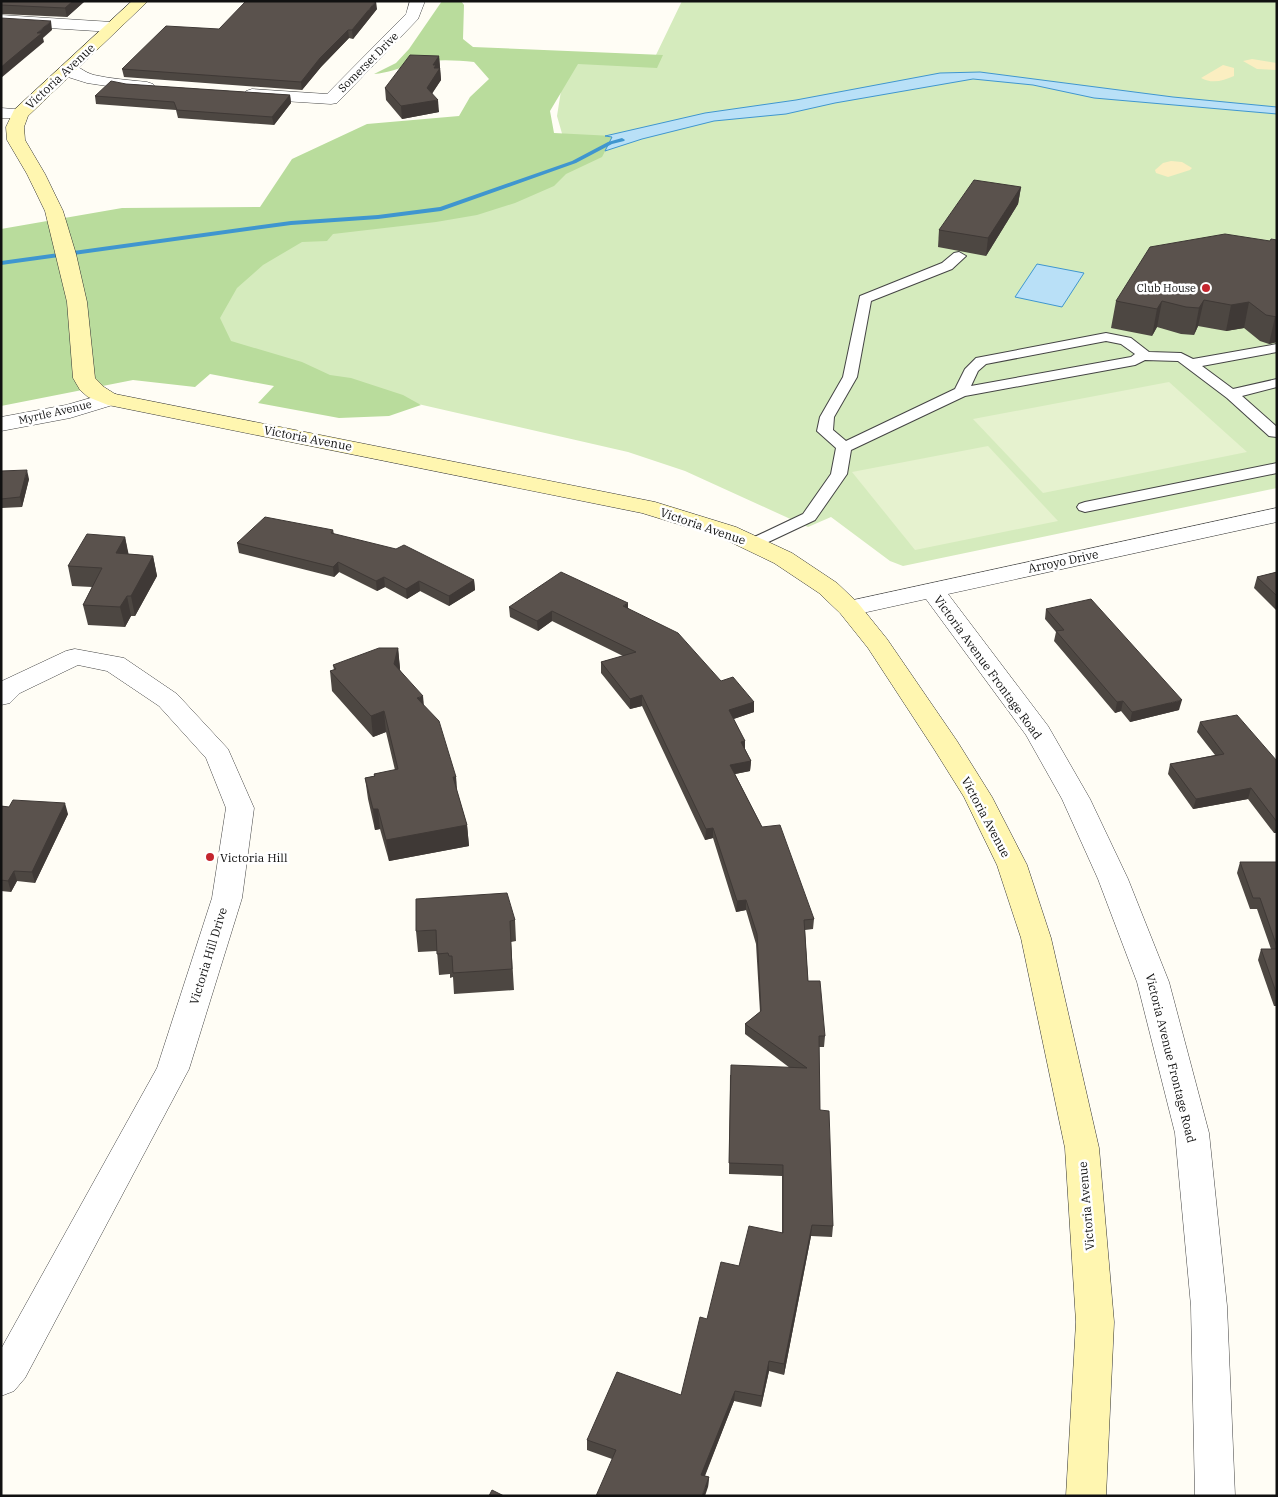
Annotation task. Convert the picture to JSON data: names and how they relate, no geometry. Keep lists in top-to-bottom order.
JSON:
{
  "streets": {
    "street": [
      "Somerset Drive",
      "Victoria Avenue",
      "Myrtle Avenue",
      "Arroyo Drive",
      "Victoria Avenue Frontage Road",
      "Victoria Hill Drive"
    ]
  },
  "crossings": [
    ["Victoria Avenue", "Myrtle Avenue"],
    ["Victoria Avenue", "Arroyo Drive"],
    ["Arroyo Drive", "Victoria Avenue Frontage Road"]
  ],
  "places": ["Club House", "Victoria Hill"]
}
